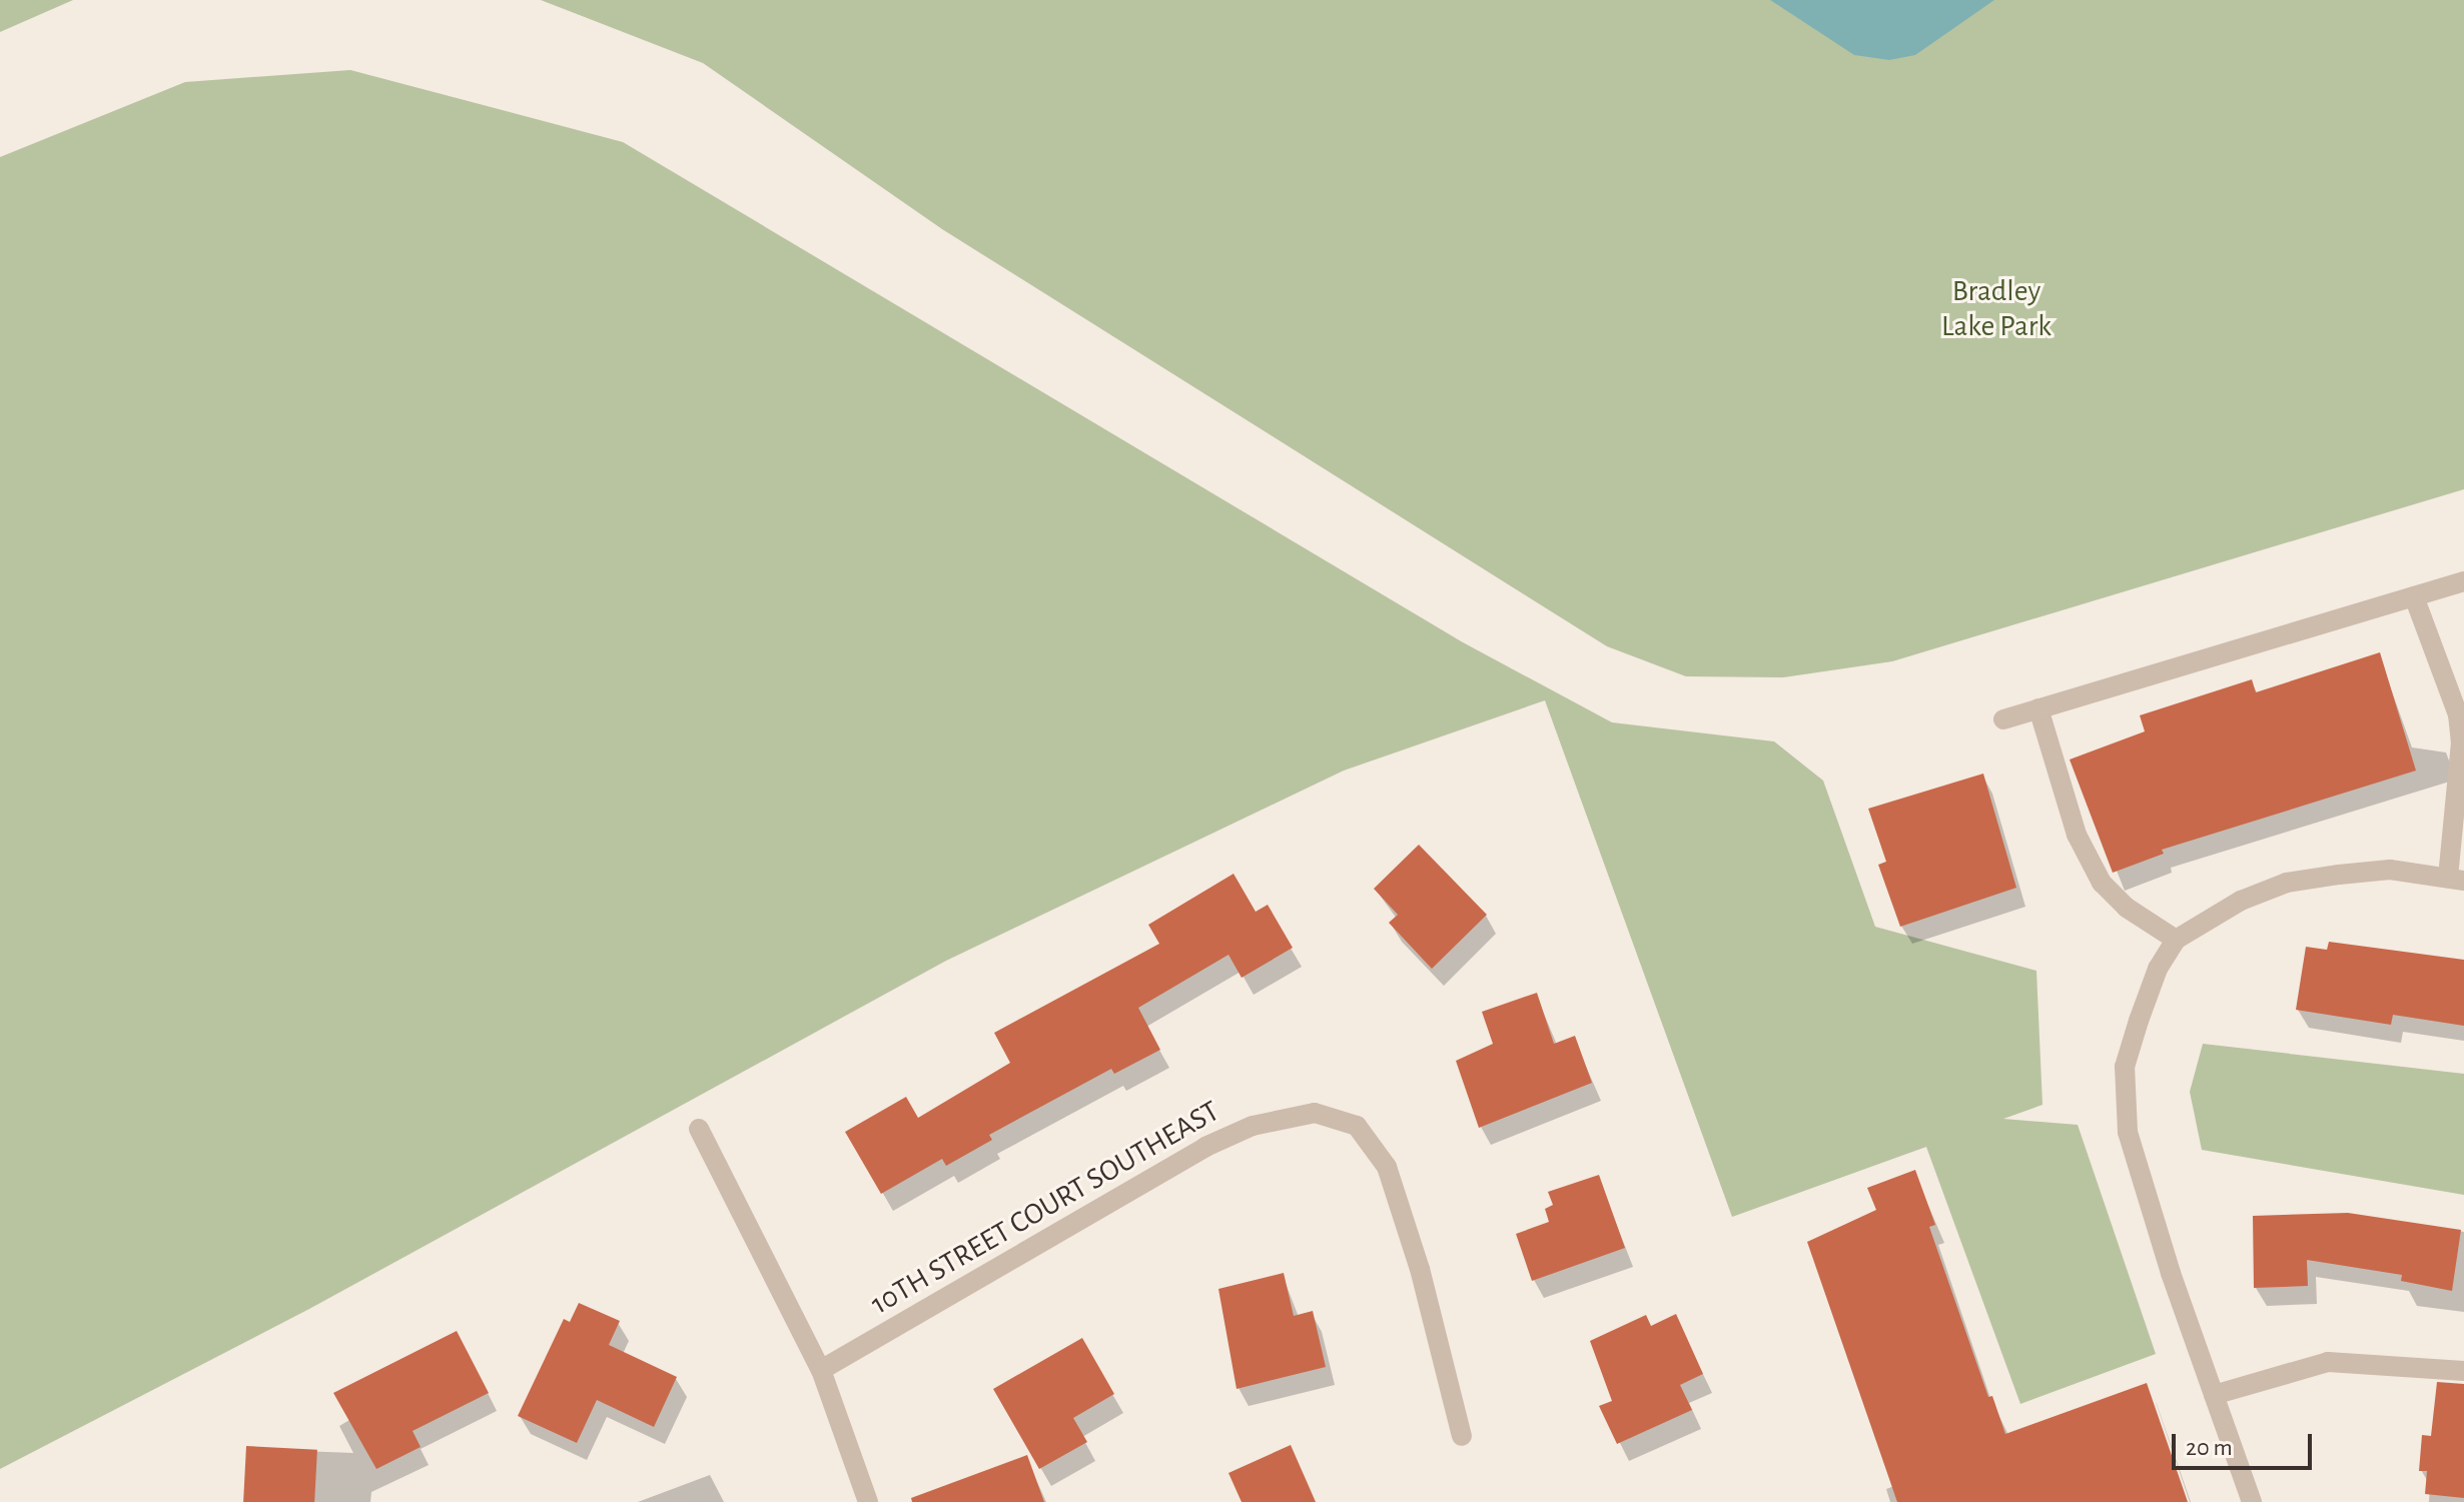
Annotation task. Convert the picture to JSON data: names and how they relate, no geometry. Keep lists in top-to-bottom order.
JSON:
{
  "streets": {
    "street": ["10TH STREET COURT SOUTHEAST"]
  },
  "parks": ["Bradley Lake Park"],
  "scale_bar": "20 m"
}
